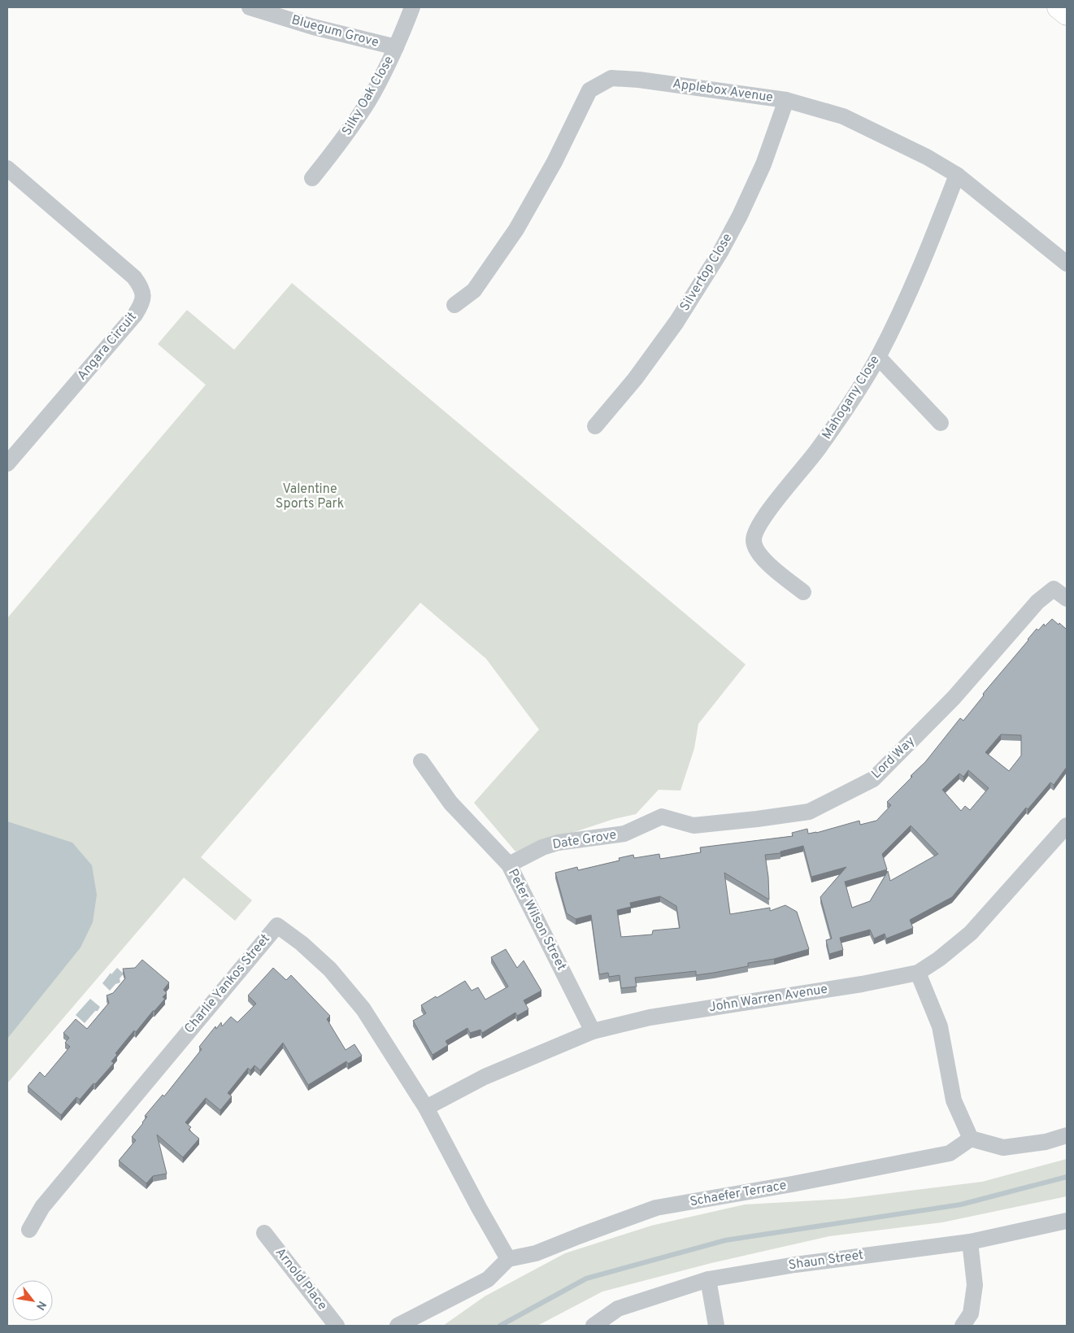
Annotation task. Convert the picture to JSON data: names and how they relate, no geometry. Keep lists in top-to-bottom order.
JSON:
{
  "streets": {
    "street": [
      "Bluegum Grove",
      "Applebox Avenue",
      "Silky Oak Close",
      "Silvertop Close",
      "Angara Circuit",
      "Mahogany Close",
      "Lord Way",
      "Date Grove",
      "Peter Wilson Street",
      "Charlie Yankos Street",
      "John Warren Avenue",
      "Schaefer Terrace",
      "Shaun Street",
      "Arnold Place"
    ]
  },
  "crossings": [
    ["Bluegum Grove", "Silky Oak Close"],
    ["Applebox Avenue", "Silvertop Close"],
    ["Applebox Avenue", "Mahogany Close"],
    ["Lord Way", "Date Grove"],
    ["Date Grove", "Peter Wilson Street"],
    ["Peter Wilson Street", "John Warren Avenue"],
    ["Charlie Yankos Street", "John Warren Avenue"],
    ["Charlie Yankos Street", "Schaefer Terrace"]
  ],
  "parks": ["Valentine Sports Park"],
  "north": "bottom right"
}
